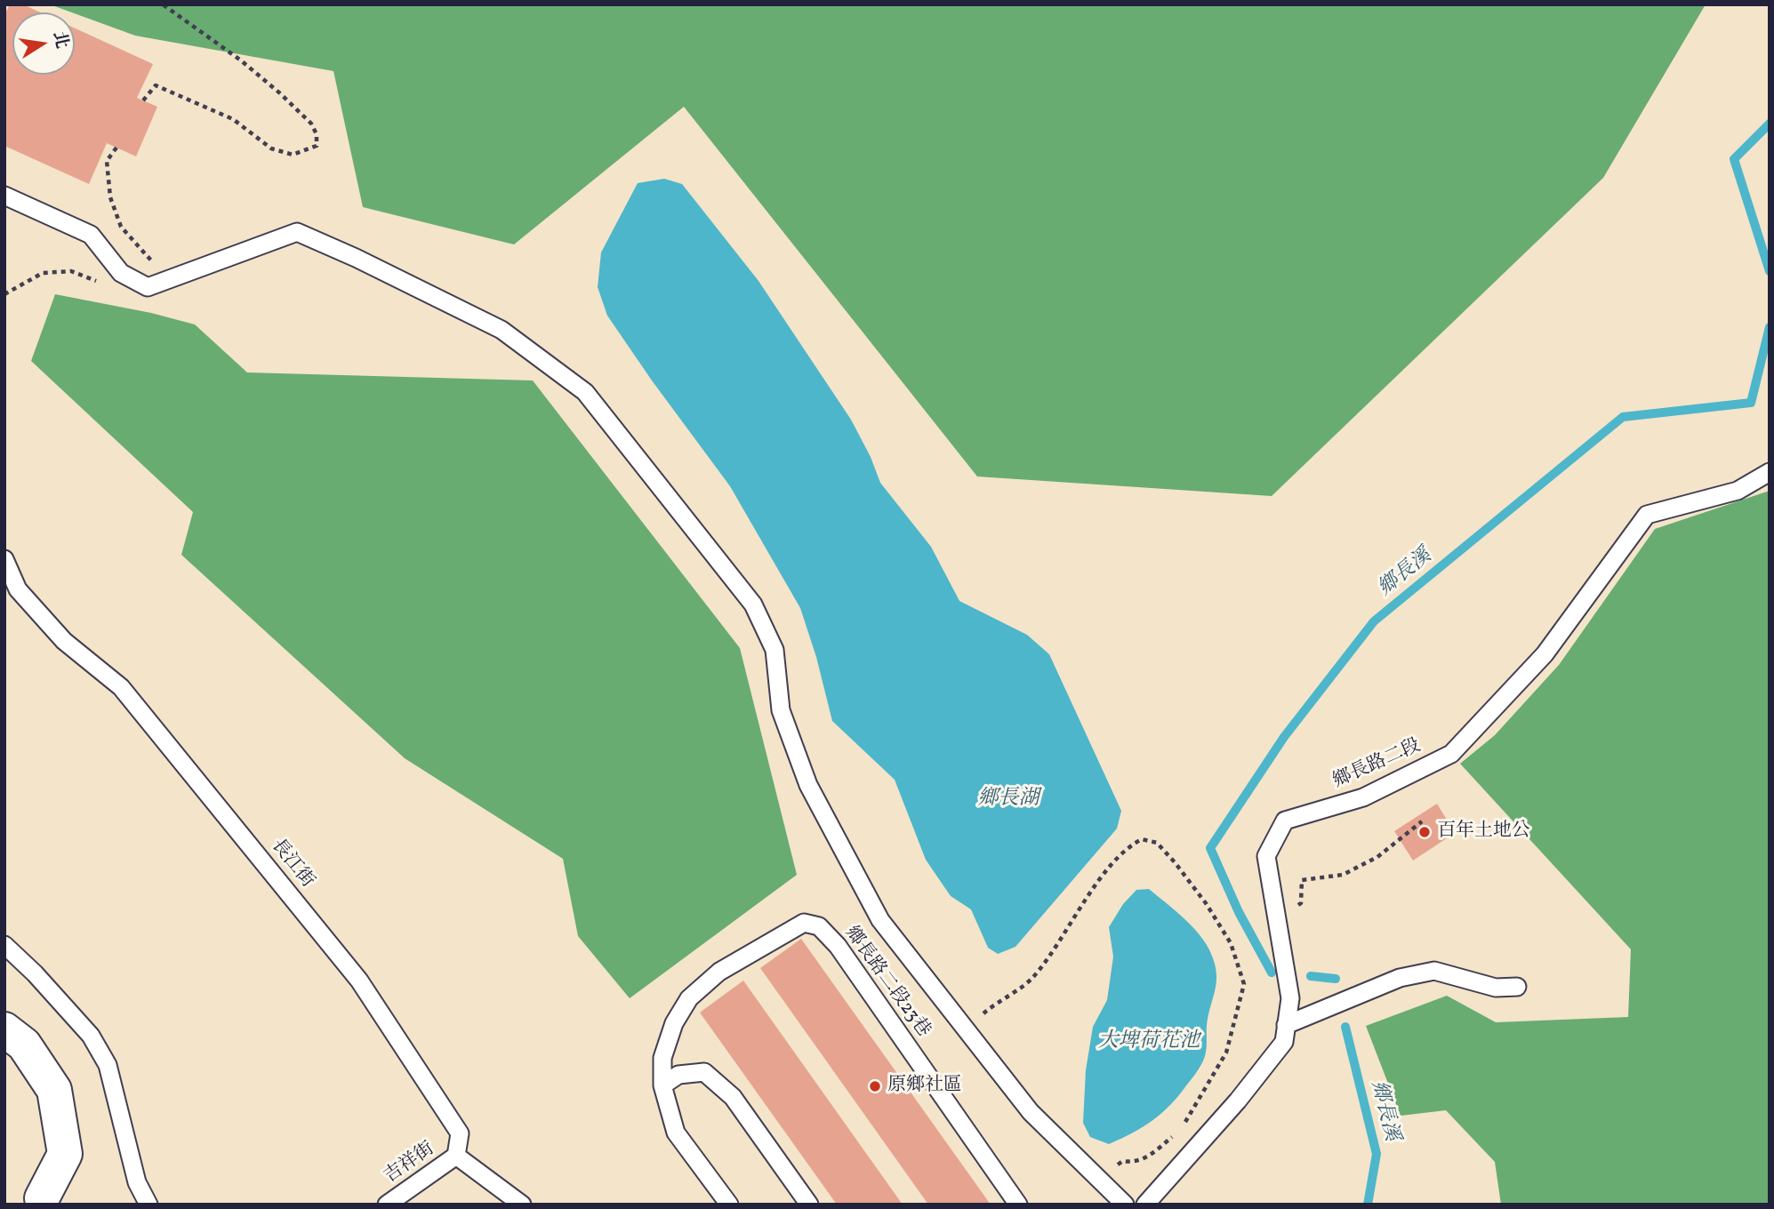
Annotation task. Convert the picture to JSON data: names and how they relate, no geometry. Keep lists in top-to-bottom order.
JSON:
{
  "streets": {
    "lane": [
      "鄉長路二段",
      "長江街",
      "鄉長路二段23巷",
      "吉祥街"
    ]
  },
  "crossings": [
    ["長江街", "吉祥街"]
  ],
  "water": ["鄉長溪", "鄉長湖", "大埤荷花池"],
  "places": ["百年土地公", "原鄉社區"],
  "north": "right"
}
